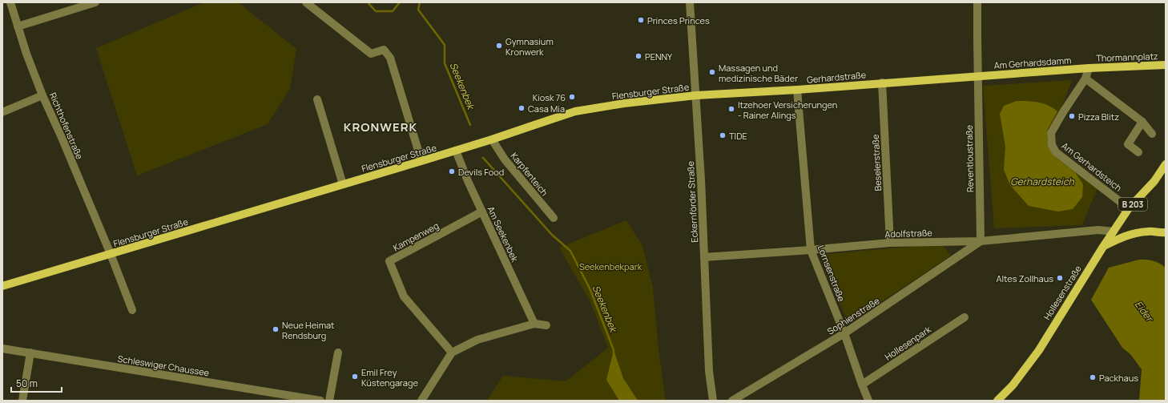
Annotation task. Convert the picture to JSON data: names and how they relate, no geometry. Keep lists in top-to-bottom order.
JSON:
{
  "streets": {
    "main road": [
      "Thormannplatz",
      "Am Gerhardsdamm",
      "Gerhardstraße",
      "Flensburger Straße",
      "B 203",
      "Hollesenstraße"
    ],
    "street": [
      "Richthofenstraße",
      "Reventloustraße",
      "Beselerstraße",
      "Am Gerhardsteich",
      "Karpfenteich",
      "Eckernförder Straße",
      "Adolfstraße",
      "Am Seekenbek",
      "Kampenweg",
      "Lornsenstraße",
      "Sophienstraße",
      "Hollesenpark",
      "Schleswiger Chaussee"
    ]
  },
  "crossings": [
    ["Thormannplatz", "Am Gerhardsdamm"],
    ["Thormannplatz", "Am Gerhardsteich"],
    ["Am Gerhardsdamm", "Gerhardstraße"],
    ["Am Gerhardsdamm", "Reventloustraße"],
    ["Am Gerhardsdamm", "Am Gerhardsteich"],
    ["Gerhardstraße", "Flensburger Straße"],
    ["Gerhardstraße", "Reventloustraße"],
    ["Gerhardstraße", "Beselerstraße"],
    ["Gerhardstraße", "Eckernförder Straße"],
    ["Gerhardstraße", "Lornsenstraße"],
    ["Flensburger Straße", "Richthofenstraße"],
    ["Flensburger Straße", "Karpfenteich"],
    ["Flensburger Straße", "Eckernförder Straße"],
    ["Flensburger Straße", "Am Seekenbek"],
    ["Reventloustraße", "Adolfstraße"],
    ["Reventloustraße", "Sophienstraße"],
    ["Beselerstraße", "Adolfstraße"],
    ["Am Gerhardsteich", "B 203"],
    ["Eckernförder Straße", "Adolfstraße"],
    ["B 203", "Adolfstraße"],
    ["B 203", "Hollesenstraße"],
    ["Adolfstraße", "Lornsenstraße"],
    ["Adolfstraße", "Sophienstraße"],
    ["Am Seekenbek", "Kampenweg"],
    ["Lornsenstraße", "Sophienstraße"],
    ["Lornsenstraße", "Hollesenpark"]
  ],
  "districts": ["KRONWERK"],
  "water": ["Seekenbek", "Gerhardsteich", "Eider"],
  "parks": ["Seekenbekpark"],
  "places": [
    "Princes Princes",
    "Gymnasium Kronwerk",
    "PENNY",
    "Massagen und medizinische Bäder",
    "Kiosk 76",
    "Casa Mia",
    "Itzehoer Versicherungen - Rainer Alings",
    "Pizza Blitz",
    "TIDE",
    "Devils Food",
    "Altes Zollhaus",
    "Neue Heimat Rendsburg",
    "Emil Frey Küstengarage",
    "Packhaus"
  ],
  "scale_bar": "50 m"
}
